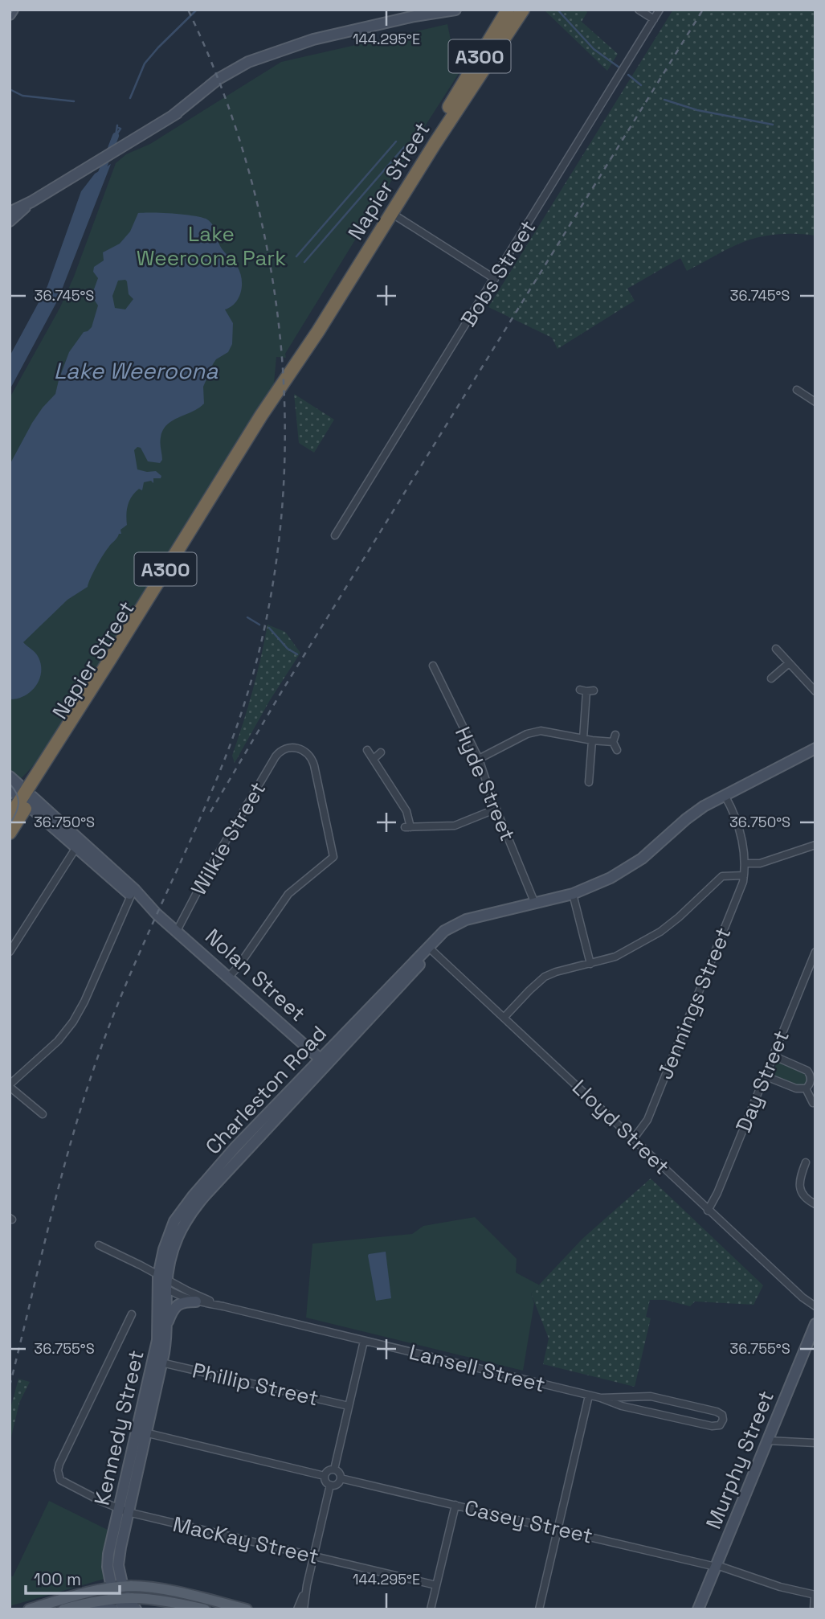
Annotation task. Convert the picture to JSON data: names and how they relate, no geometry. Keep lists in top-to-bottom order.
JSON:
{
  "streets": {
    "highway": ["A300", "Napier Street"],
    "street": [
      "Bobs Street",
      "Hyde Street",
      "Wilkie Street",
      "Nolan Street",
      "Jennings Street",
      "Day Street",
      "Charleston Road",
      "Lloyd Street",
      "Lansell Street",
      "Phillip Street",
      "Kennedy Street",
      "Murphy Street",
      "Casey Street",
      "MacKay Street"
    ]
  },
  "crossings": [
    ["Napier Street", "Nolan Street"],
    ["Hyde Street", "Charleston Road"],
    ["Wilkie Street", "Nolan Street"],
    ["Nolan Street", "Charleston Road"],
    ["Jennings Street", "Charleston Road"],
    ["Jennings Street", "Lloyd Street"],
    ["Day Street", "Lloyd Street"],
    ["Charleston Road", "Lloyd Street"],
    ["Charleston Road", "Lansell Street"],
    ["Charleston Road", "Kennedy Street"],
    ["Lansell Street", "Kennedy Street"],
    ["Phillip Street", "Kennedy Street"],
    ["Kennedy Street", "MacKay Street"],
    ["Murphy Street", "Casey Street"]
  ],
  "water": ["Lake Weeroona"],
  "parks": ["Lake Weeroona Park"],
  "scale_bar": "100 m",
  "coordinates": [
    "144.295°E",
    "36.745°S",
    "36.750°S",
    "36.755°S"
  ]
}
